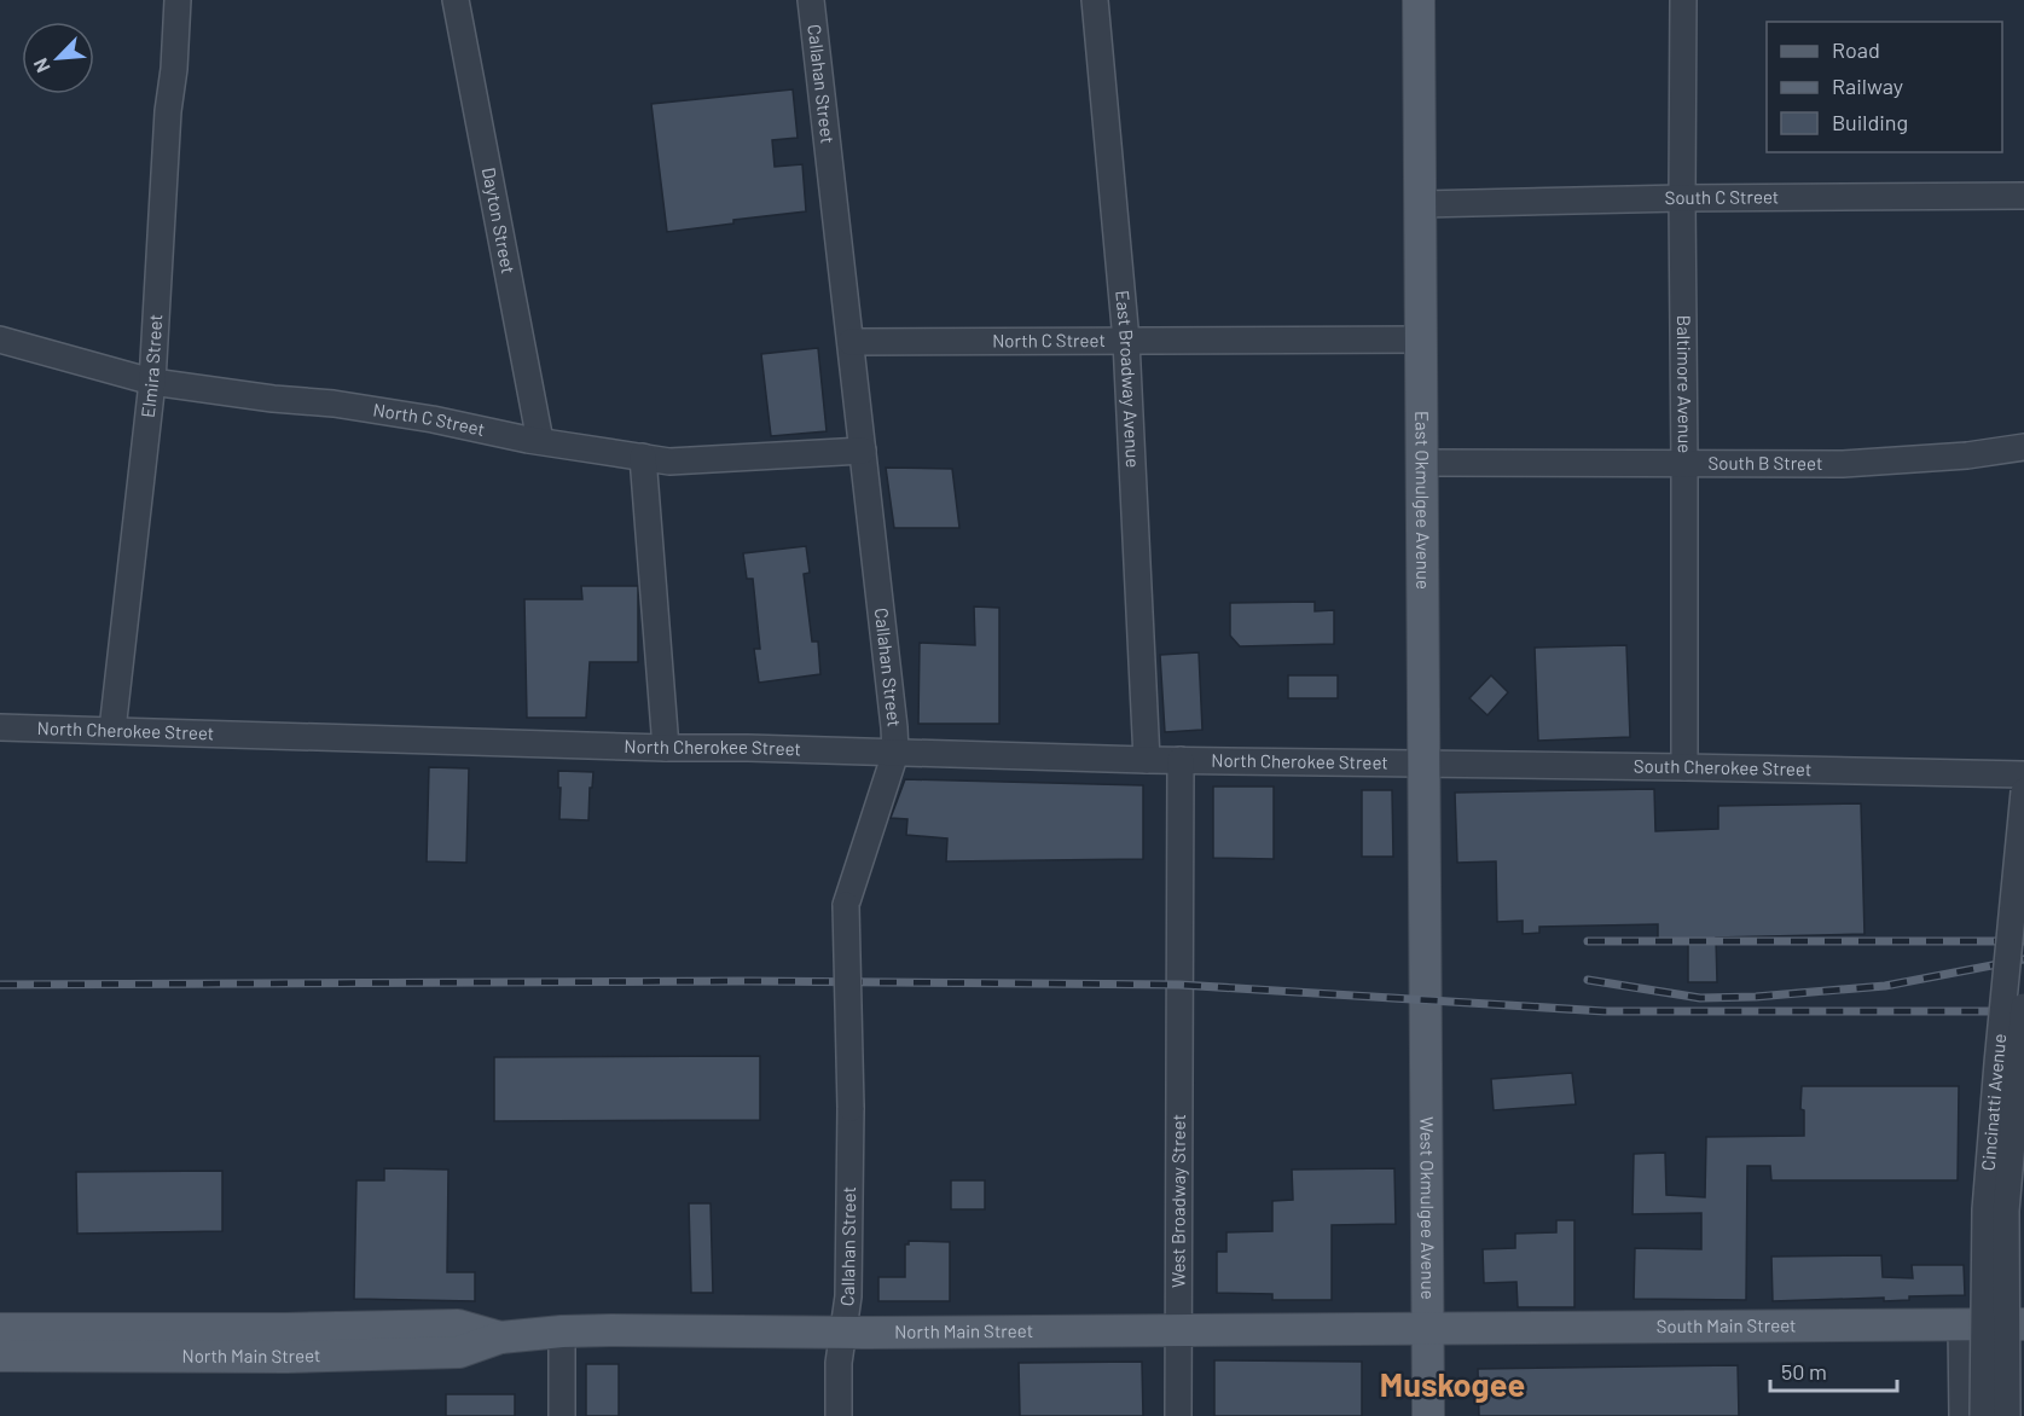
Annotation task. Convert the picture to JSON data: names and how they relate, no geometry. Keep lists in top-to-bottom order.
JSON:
{
  "streets": {
    "main road": [
      "East Okmulgee Avenue",
      "West Okmulgee Avenue",
      "South Main Street",
      "North Main Street"
    ],
    "street": [
      "Callahan Street",
      "South C Street",
      "Dayton Street",
      "North C Street",
      "Elmira Street",
      "East Broadway Avenue",
      "Baltimore Avenue",
      "South B Street",
      "North Cherokee Street",
      "South Cherokee Street",
      "Cincinatti Avenue",
      "West Broadway Street"
    ]
  },
  "crossings": [
    ["Callahan Street", "North C Street"],
    ["Callahan Street", "North Cherokee Street"],
    ["Callahan Street", "North Main Street"],
    ["South C Street", "Baltimore Avenue"],
    ["South C Street", "East Okmulgee Avenue"],
    ["Dayton Street", "North C Street"],
    ["North C Street", "Elmira Street"],
    ["North C Street", "East Broadway Avenue"],
    ["North C Street", "East Okmulgee Avenue"],
    ["Elmira Street", "North Cherokee Street"],
    ["East Broadway Avenue", "North Cherokee Street"],
    ["Baltimore Avenue", "South B Street"],
    ["Baltimore Avenue", "South Cherokee Street"],
    ["South B Street", "East Okmulgee Avenue"],
    ["East Okmulgee Avenue", "North Cherokee Street"],
    ["East Okmulgee Avenue", "South Cherokee Street"],
    ["East Okmulgee Avenue", "West Okmulgee Avenue"],
    ["North Cherokee Street", "South Cherokee Street"],
    ["North Cherokee Street", "West Broadway Street"],
    ["West Broadway Street", "North Main Street"],
    ["West Okmulgee Avenue", "South Main Street"],
    ["West Okmulgee Avenue", "North Main Street"],
    ["South Main Street", "North Main Street"]
  ],
  "districts": ["Muskogee"],
  "legend": ["Road", "Railway", "Building"],
  "scale_bar": "50 m",
  "north": "bottom left"
}
